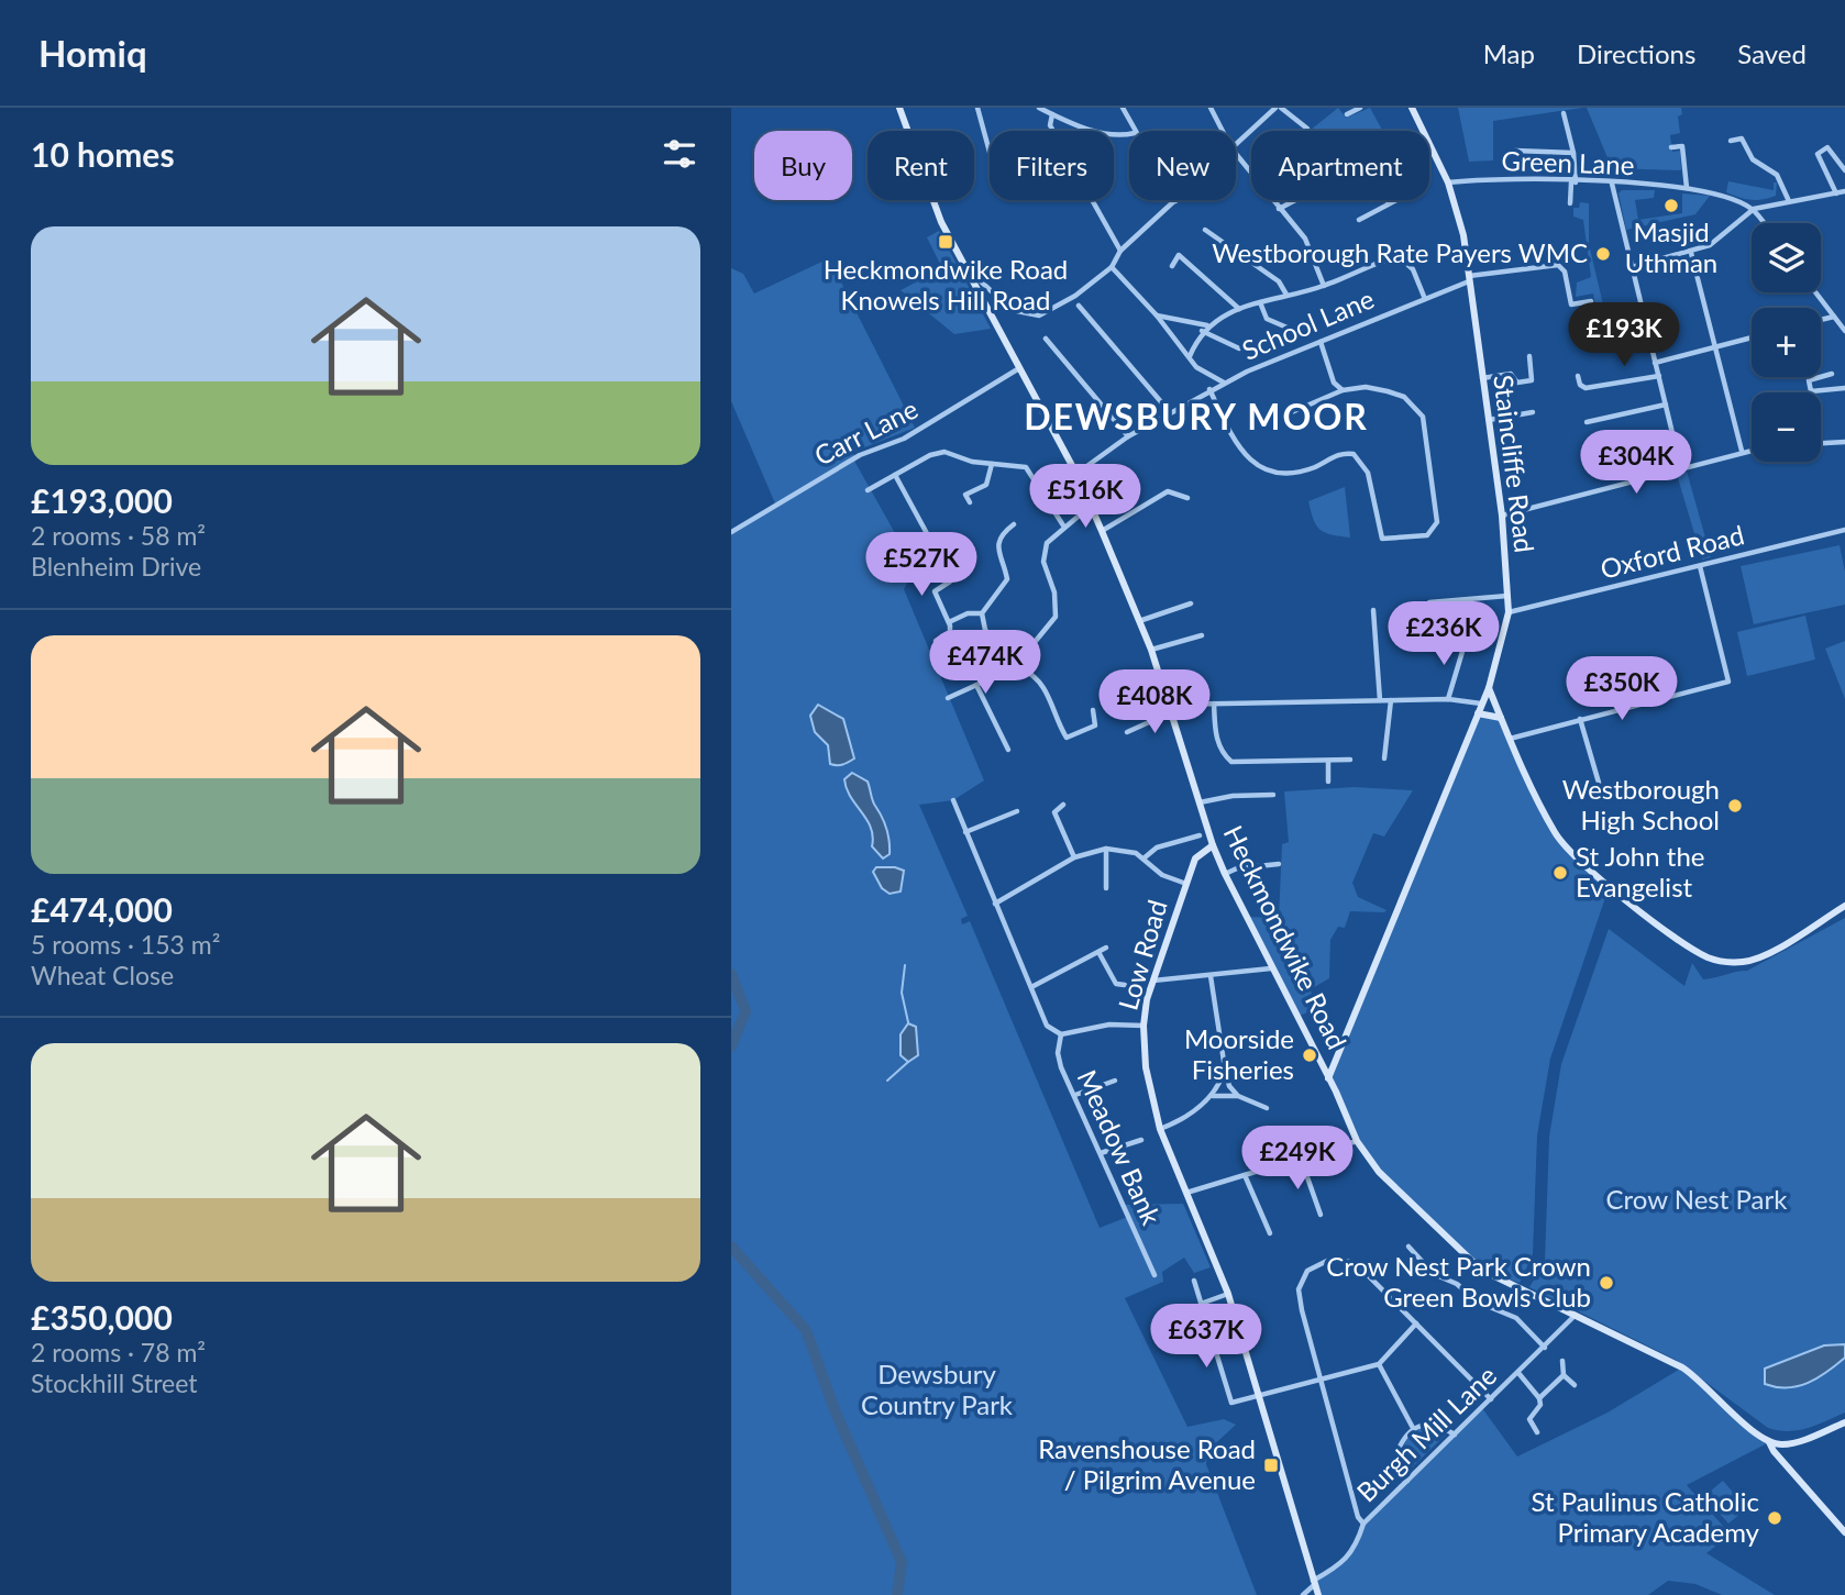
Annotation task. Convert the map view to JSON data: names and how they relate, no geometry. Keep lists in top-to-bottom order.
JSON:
{
  "streets": {
    "street": [
      "Green Lane",
      "School Lane",
      "Carr Lane",
      "Staincliffe Road",
      "Oxford Road",
      "Heckmondwike Road",
      "Low Road",
      "Meadow Bank",
      "Burgh Mill Lane"
    ]
  },
  "crossings": [
    ["Green Lane", "Staincliffe Road"],
    ["School Lane", "Staincliffe Road"],
    ["School Lane", "Heckmondwike Road"],
    ["Carr Lane", "Heckmondwike Road"],
    ["Staincliffe Road", "Oxford Road"],
    ["Staincliffe Road", "Heckmondwike Road"],
    ["Heckmondwike Road", "Low Road"],
    ["Heckmondwike Road", "Burgh Mill Lane"],
    ["Low Road", "Burgh Mill Lane"]
  ],
  "districts": ["DEWSBURY MOOR"],
  "parks": ["Crow Nest Park", "Dewsbury Country Park"],
  "places": {
    "other": [
      "Masjid Uthman",
      "Westborough Rate Payers WMC",
      "Westborough High School",
      "St John the Evangelist",
      "Moorside Fisheries",
      "Crow Nest Park Crown Green Bowls Club",
      "St Paulinus Catholic Primary Academy"
    ],
    "transit": ["Heckmondwike Road Knowels Hill Road", "Ravenshouse Road / Pilgrim Avenue"]
  },
  "page": {
    "header": "Homiq",
    "nav": ["Map", "Directions", "Saved"],
    "heading": "10 homes",
    "chip": [
      "Buy",
      "Rent",
      "Filters",
      "New",
      "Apartment"
    ],
    "list": [
      {
        "name": "£193,000",
        "note": "2 rooms · 58 m² · Blenheim Drive"
      },
      {
        "name": "£474,000",
        "note": "5 rooms · 153 m² · Wheat Close"
      },
      {
        "name": "£350,000",
        "note": "2 rooms · 78 m² · Stockhill Street"
      }
    ],
    "map_buttons": ["+", "−"],
    "price": [
      "£193K",
      "£304K",
      "£516K",
      "£527K",
      "£236K",
      "£474K",
      "£350K",
      "£408K",
      "£249K",
      "£637K"
    ]
  }
}
